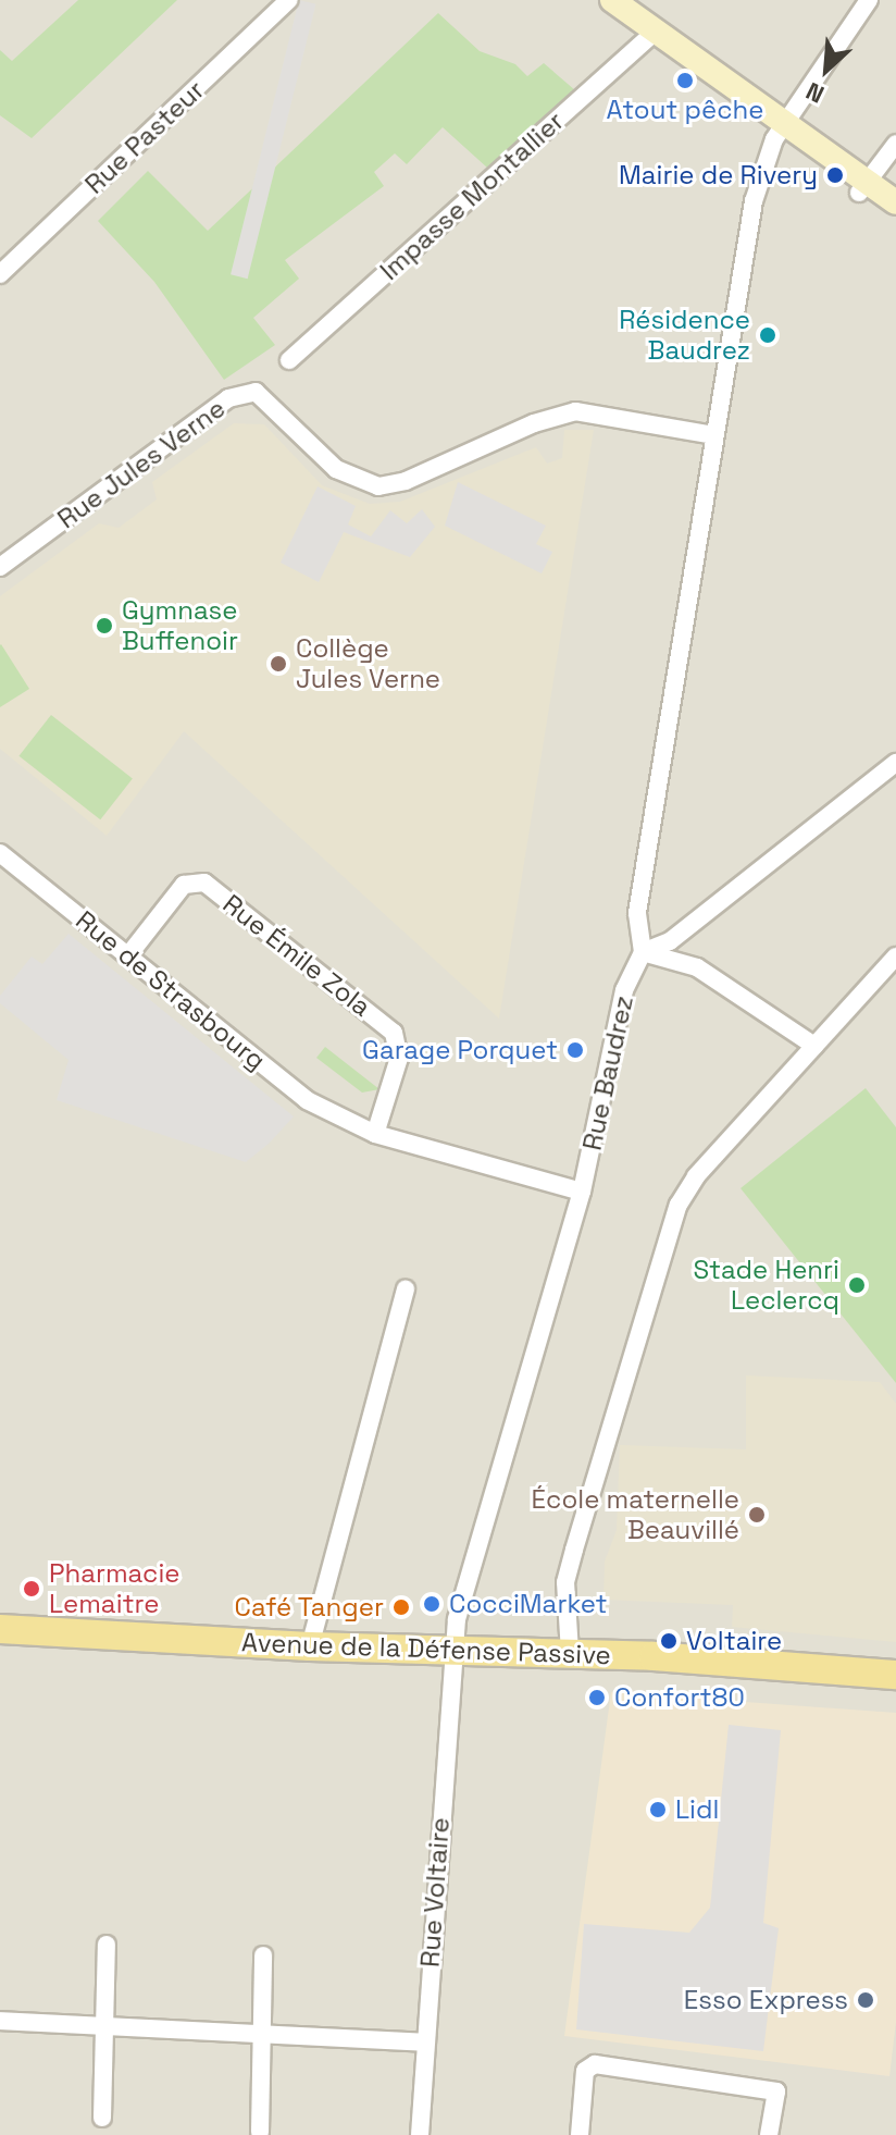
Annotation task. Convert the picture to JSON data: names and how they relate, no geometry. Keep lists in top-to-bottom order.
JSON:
{
  "streets": {
    "main road": ["Avenue de la Défense Passive"],
    "street": [
      "Rue Pasteur",
      "Impasse Montallier",
      "Rue Jules Verne",
      "Rue Émile Zola",
      "Rue de Strasbourg",
      "Rue Baudrez",
      "Rue Voltaire"
    ]
  },
  "crossings": [
    ["Rue Émile Zola", "Rue de Strasbourg"],
    ["Rue de Strasbourg", "Rue Baudrez"],
    ["Rue Baudrez", "Avenue de la Défense Passive"],
    ["Rue Baudrez", "Rue Voltaire"],
    ["Avenue de la Défense Passive", "Rue Voltaire"]
  ],
  "places": [
    "Atout pêche",
    "Mairie de Rivery",
    "Résidence Baudrez",
    "Gymnase Buffenoir",
    "Collège Jules Verne",
    "Garage Porquet",
    "Stade Henri Leclercq",
    "École maternelle Beauvillé",
    "Pharmacie Lemaitre",
    "CocciMarket",
    "Café Tanger",
    "Voltaire",
    "Confort80",
    "Lidl",
    "Esso Express"
  ],
  "north": "bottom left"
}
